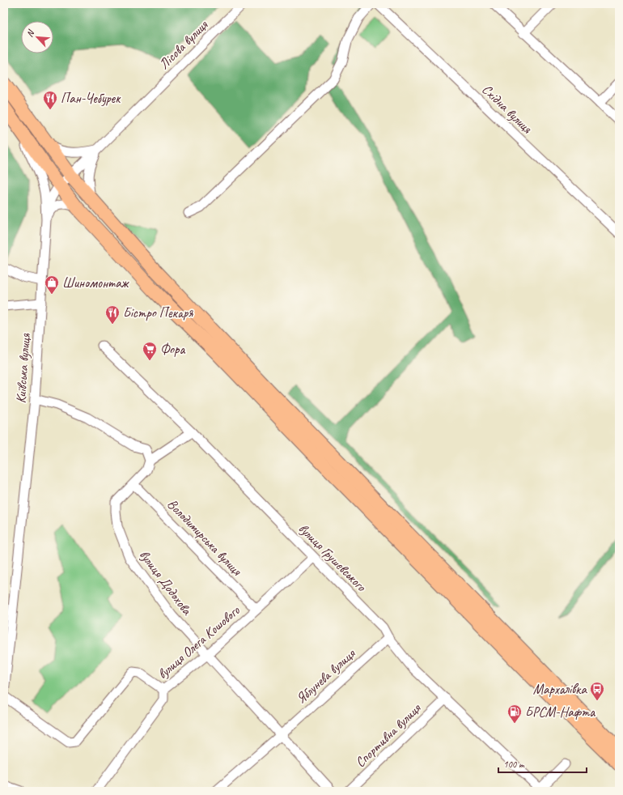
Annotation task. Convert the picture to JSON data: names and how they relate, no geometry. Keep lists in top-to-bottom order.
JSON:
{
  "streets": {
    "street": [
      "Лісова вулиця",
      "Східна вулиця",
      "Київська вулиця",
      "Володимирська вулиця",
      "вулиця Грушевського",
      "вулиця Додохова",
      "вулиця Олега Кошового",
      "Яблунева вулиця",
      "Спортивна вулиця"
    ]
  },
  "crossings": [
    ["Лісова вулиця", "Київська вулиця"],
    ["Володимирська вулиця", "вулиця Додохова"],
    ["Володимирська вулиця", "вулиця Олега Кошового"],
    ["вулиця Грушевського", "вулиця Олега Кошового"],
    ["вулиця Грушевського", "Яблунева вулиця"],
    ["вулиця Грушевського", "Спортивна вулиця"],
    ["вулиця Додохова", "вулиця Олега Кошового"],
    ["вулиця Додохова", "Яблунева вулиця"]
  ],
  "places": {
    "restaurant": ["Пан-Чебурек", "Бістро Пекаря"],
    "shop": ["Шиномонтаж"],
    "supermarket": ["Фора"],
    "bus stop": ["Мархалівка"],
    "fuel station": ["БРСМ-Нафта"]
  },
  "scale_bar": "100 m",
  "north": "top left"
}
